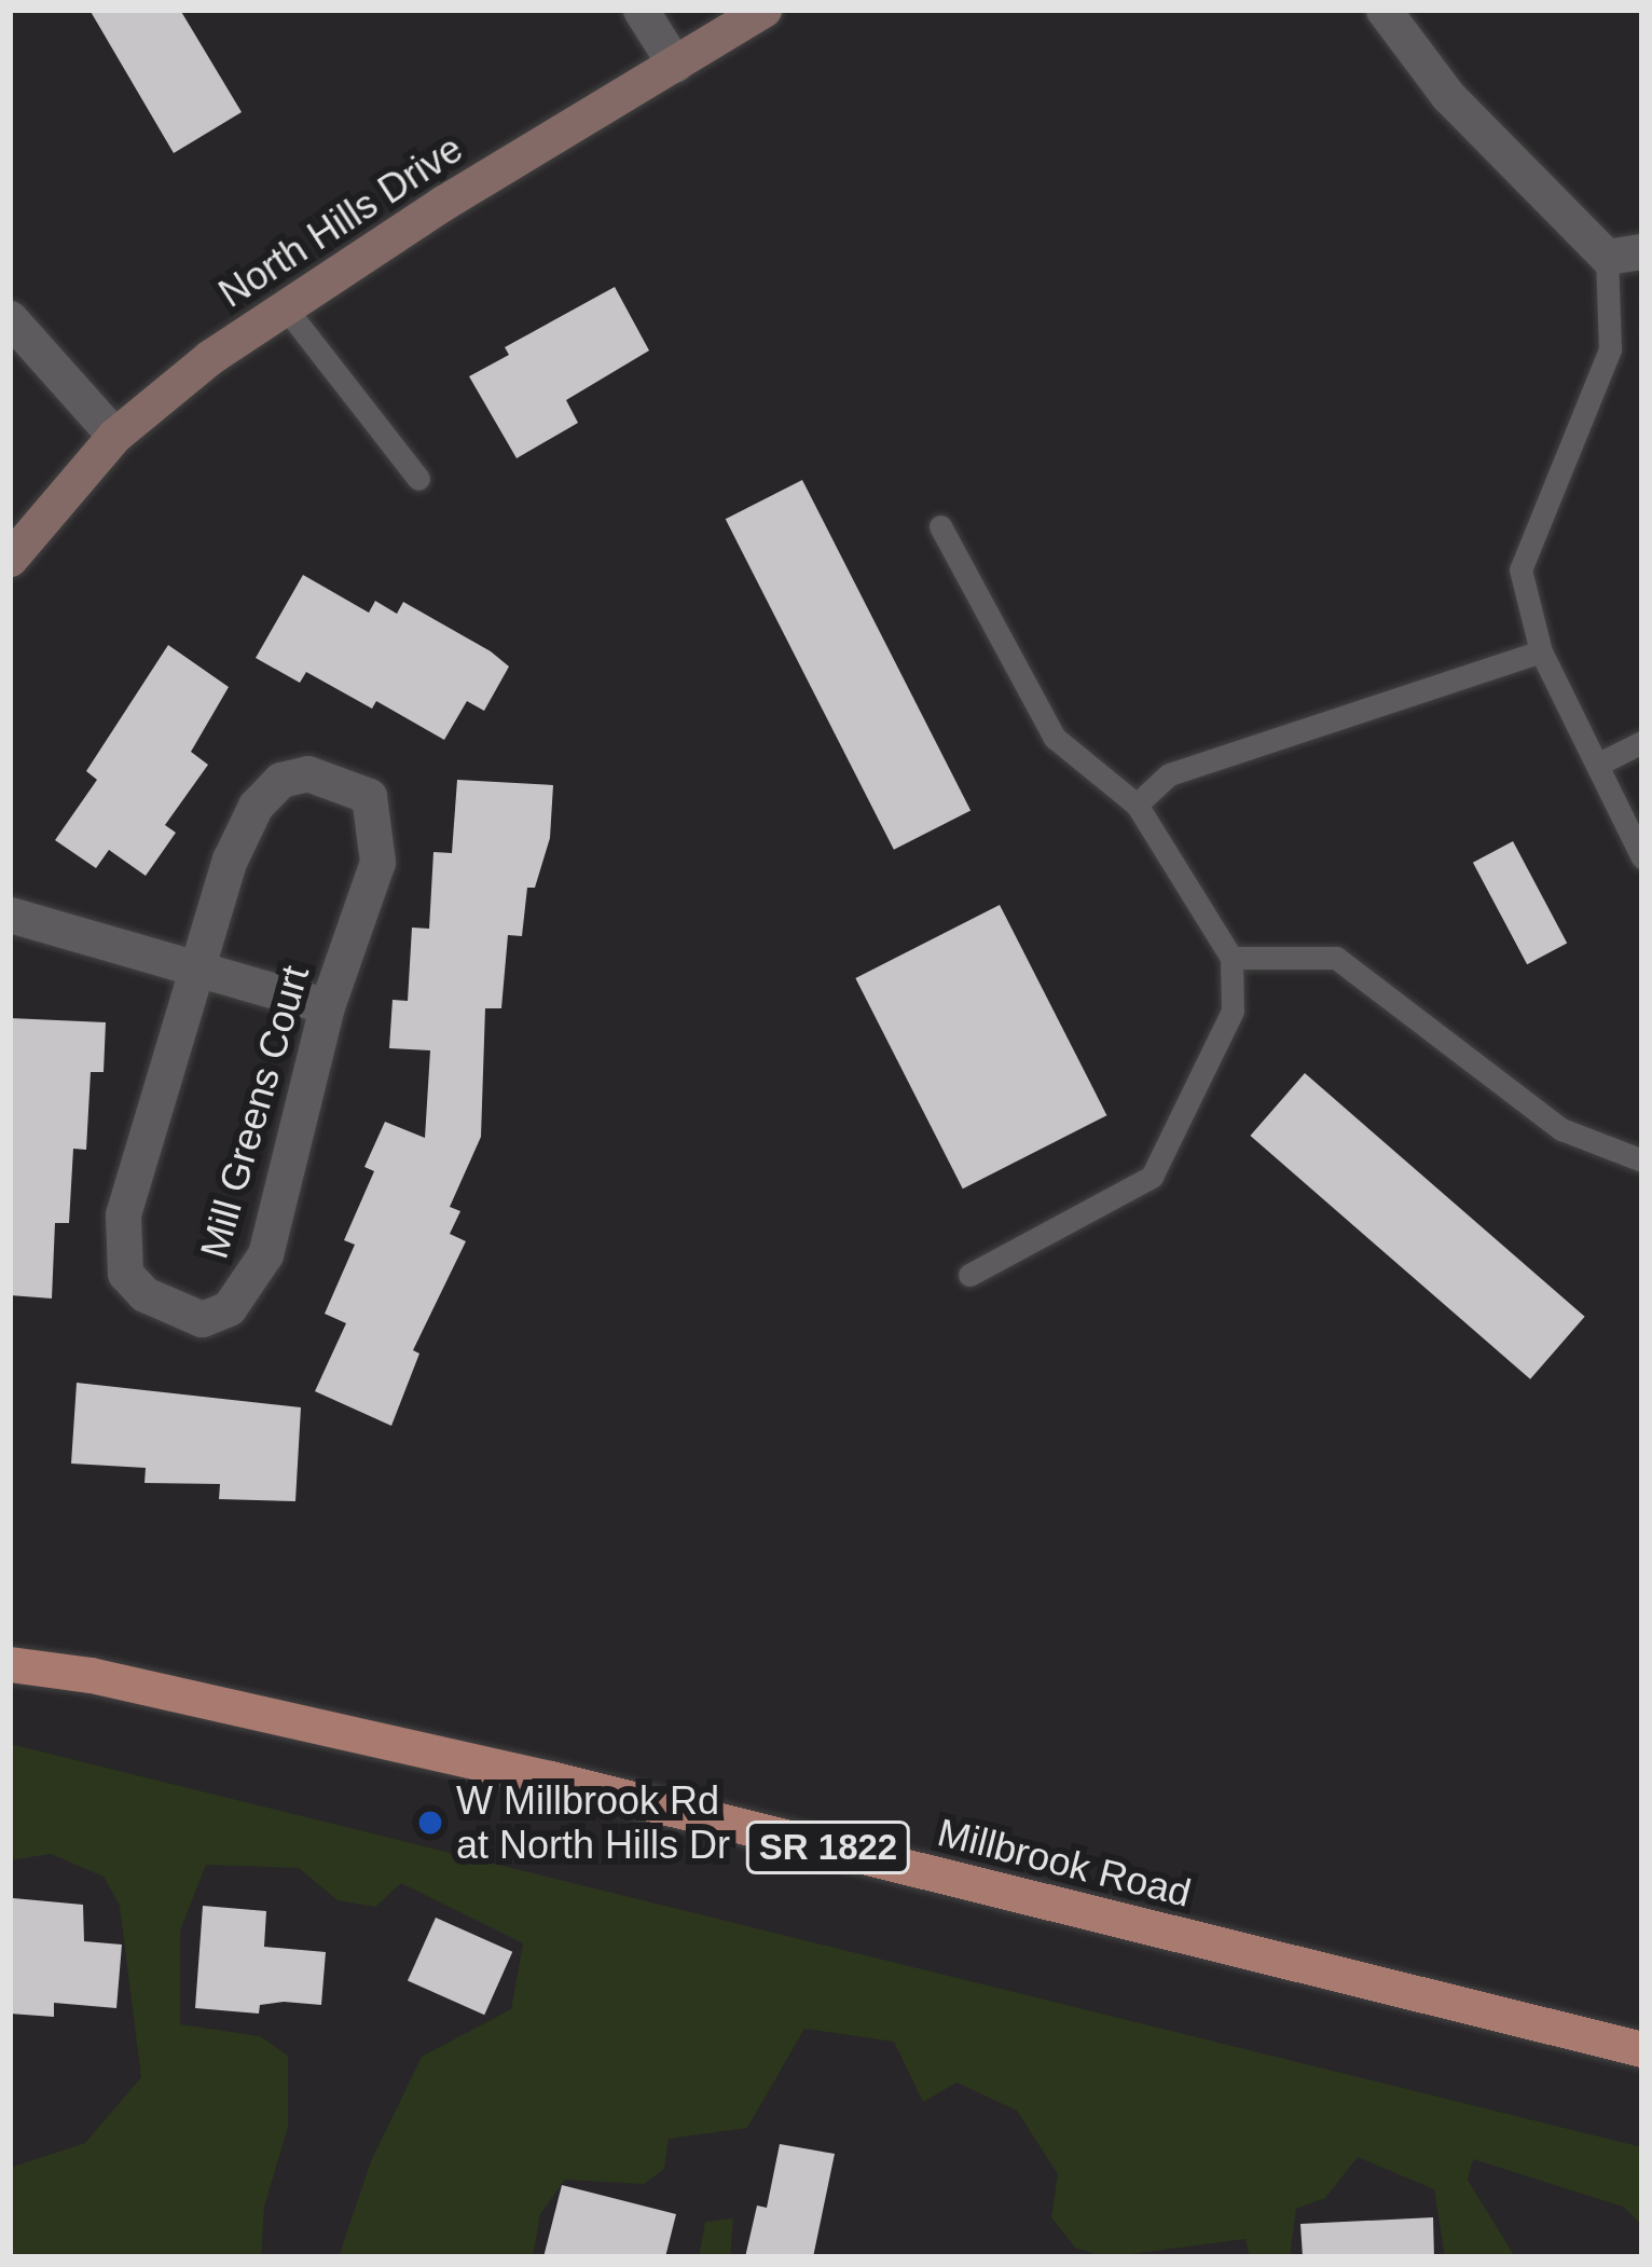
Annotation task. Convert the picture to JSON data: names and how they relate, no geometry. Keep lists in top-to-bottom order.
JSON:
{
  "streets": {
    "main road": ["North Hills Drive", "SR 1822", "Millbrook Road"],
    "street": ["Mill Greens Court"]
  },
  "places": ["W Millbrook Rd at North Hills Dr"]
}
